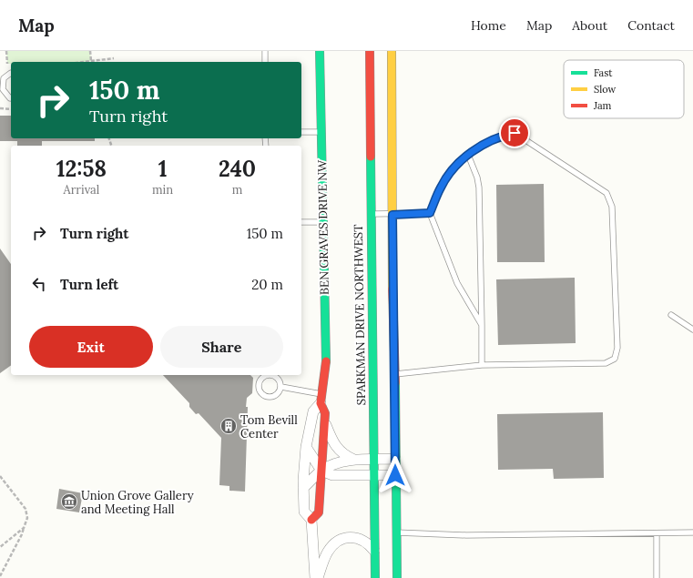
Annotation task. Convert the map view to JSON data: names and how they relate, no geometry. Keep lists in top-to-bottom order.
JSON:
{
  "streets": {
    "main road": ["BEN GRAVES DRIVE NW", "SPARKMAN DRIVE NORTHWEST"]
  },
  "places": {
    "building": ["Tom Bevill Center"],
    "museum": ["Union Grove Gallery and Meeting Hall"]
  },
  "legend": ["Fast", "Slow", "Jam"],
  "page": {
    "header": "Map",
    "nav": [
      "Home",
      "Map",
      "About",
      "Contact"
    ],
    "turn": ["150 m", "Turn right"],
    "eta": [
      "12:58",
      "Arrival",
      "1",
      "min",
      "240",
      "m"
    ],
    "list": [
      {
        "name": "Turn right",
        "value": "150 m"
      },
      {
        "name": "Turn left",
        "value": "20 m"
      }
    ],
    "buttons": ["Exit", "Share"]
  }
}
